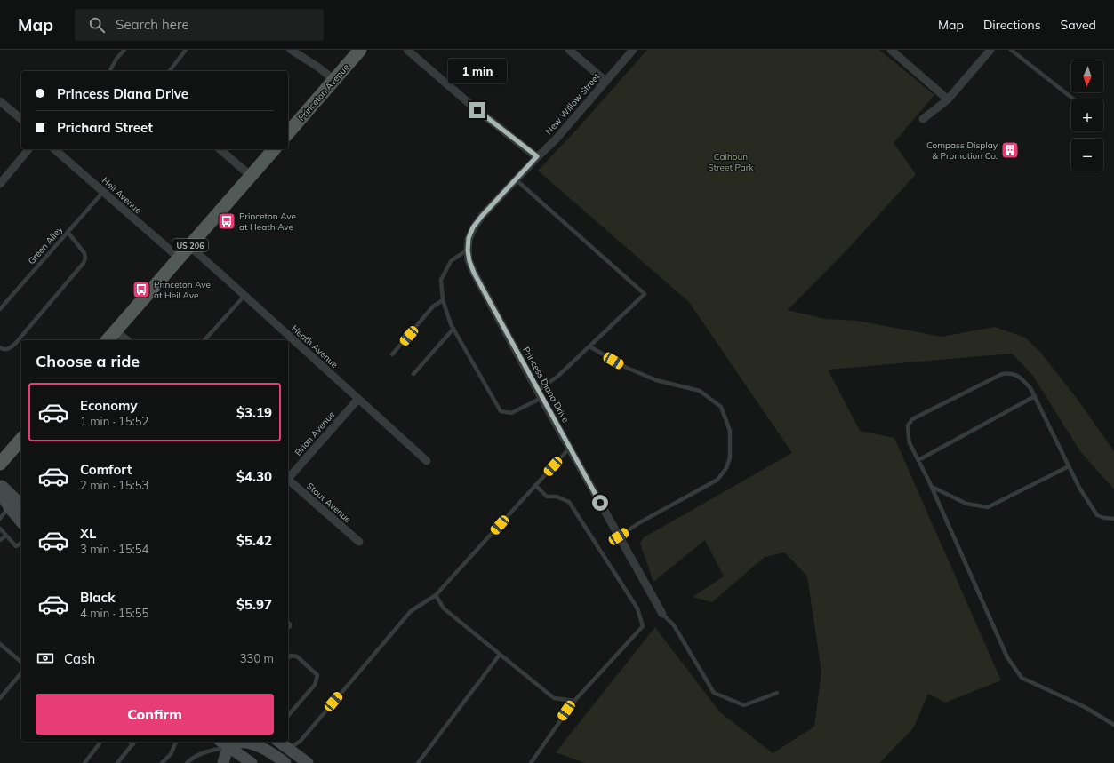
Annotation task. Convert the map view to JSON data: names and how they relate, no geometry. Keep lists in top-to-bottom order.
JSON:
{
  "streets": {
    "main road": ["Princeton Avenue", "US 206"],
    "street": [
      "New Willow Street",
      "Heil Avenue",
      "Heath Avenue",
      "Princess Diana Drive",
      "Brian Avenue",
      "Stout Avenue"
    ],
    "lane": ["Green Alley"]
  },
  "crossings": [
    ["New Willow Street", "Princess Diana Drive"],
    ["Heil Avenue", "Green Alley"],
    ["Heil Avenue", "US 206"],
    ["US 206", "Heath Avenue"],
    ["Heath Avenue", "Brian Avenue"]
  ],
  "parks": ["Calhoun Street Park"],
  "places": {
    "building": ["Compass Display & Promotion Co."],
    "bus stop": ["Princeton Ave at Heath Ave", "Princeton Ave at Heil Ave"]
  },
  "north": "bottom",
  "page": {
    "header": "Map",
    "search": "Search here",
    "nav": ["Map", "Directions", "Saved"],
    "bubble": "1 min",
    "map_buttons": ["+", "−"],
    "banner": ["Princess Diana Drive", "Prichard Street"],
    "heading": "Choose a ride",
    "list": [
      {
        "name": "Economy",
        "note": "1 min · 15:52",
        "value": "$3.19"
      },
      {
        "name": "Comfort",
        "note": "2 min · 15:53",
        "value": "$4.30"
      },
      {
        "name": "XL",
        "note": "3 min · 15:54",
        "value": "$5.42"
      },
      {
        "name": "Black",
        "note": "4 min · 15:55",
        "value": "$5.97"
      }
    ],
    "pay": ["Cash", "330 m"],
    "buttons": "Confirm"
  }
}
